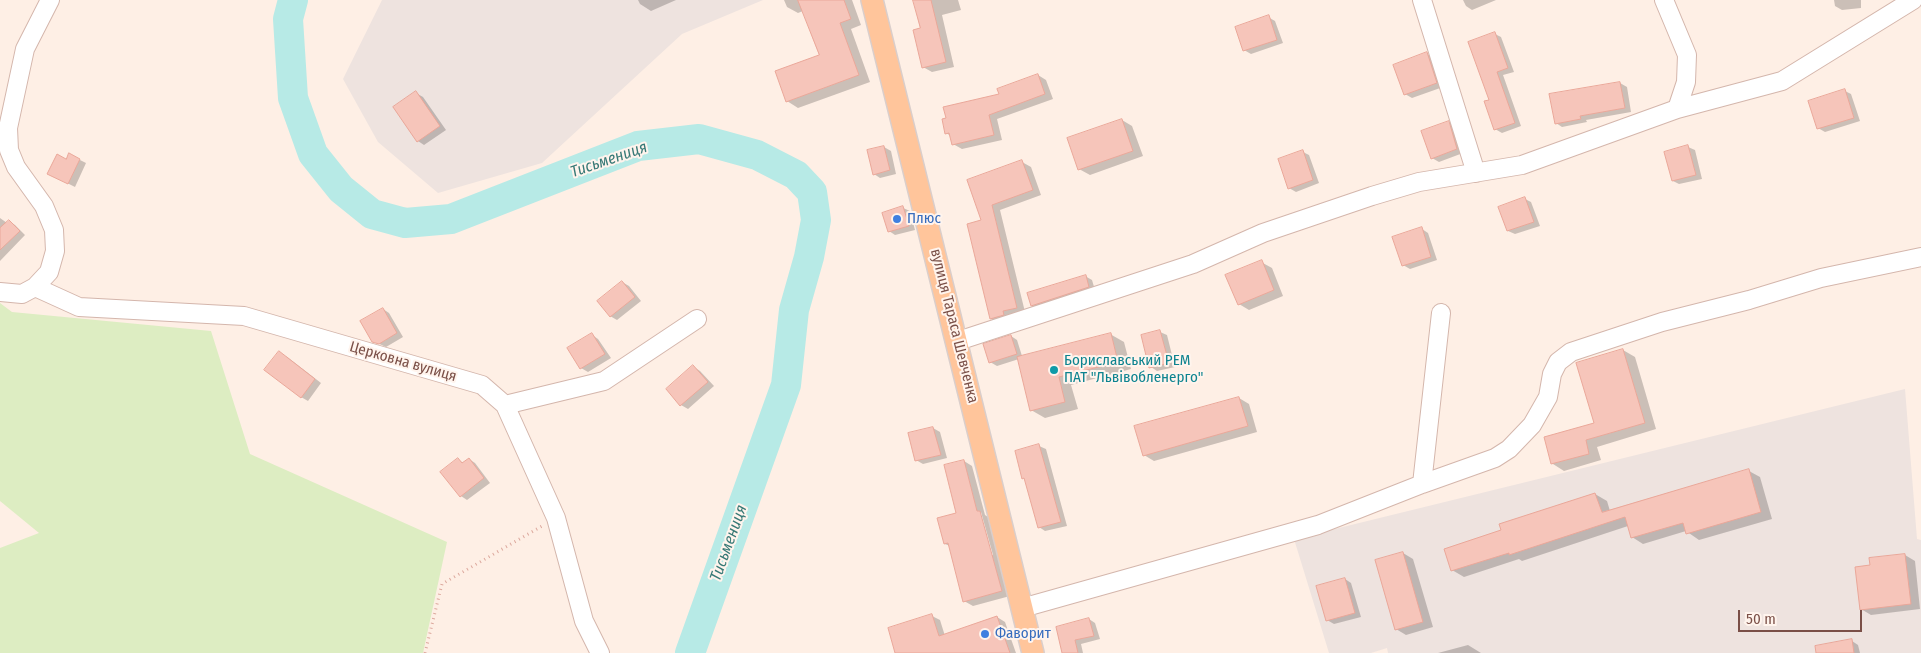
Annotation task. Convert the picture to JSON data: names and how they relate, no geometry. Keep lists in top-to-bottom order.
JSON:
{
  "streets": {
    "main road": ["вулиця Тараса Шевченка"],
    "street": ["Церковна вулиця"]
  },
  "water": ["Тисьмениця"],
  "places": ["Плюс", "Бориславський РЕМ ПАТ \"Львівобленерго\"", "Фаворит"],
  "scale_bar": "50 m"
}
